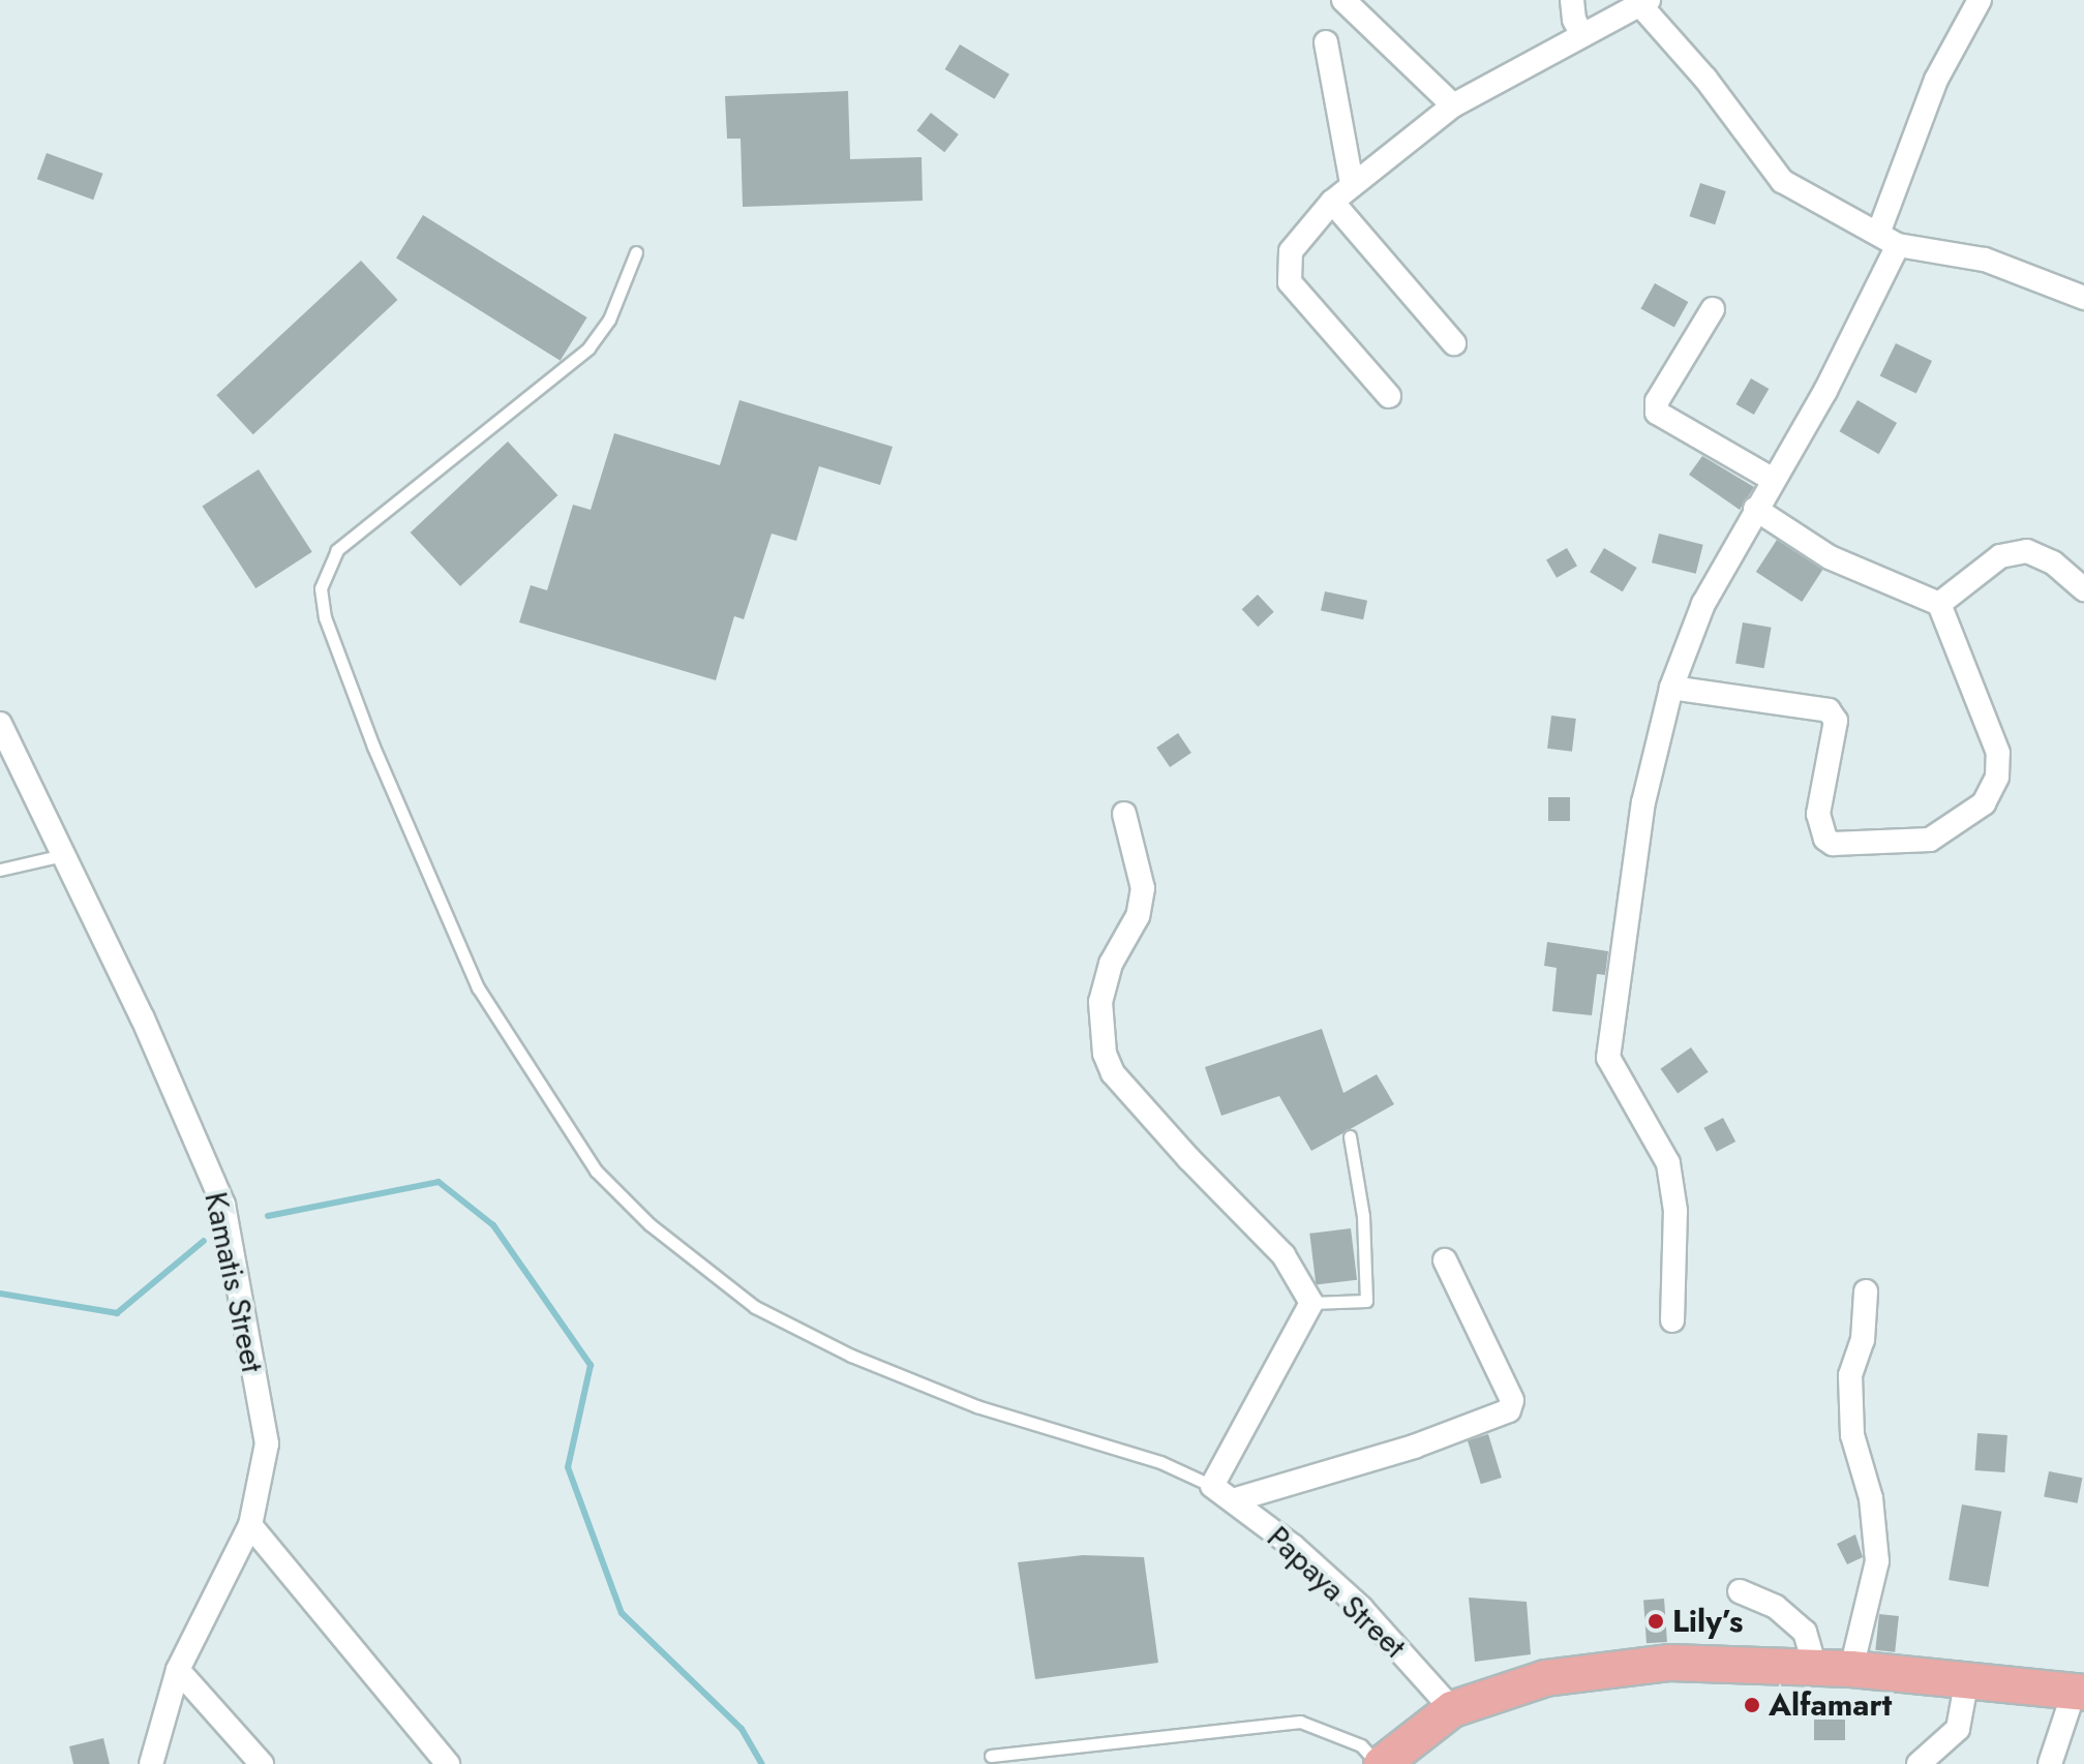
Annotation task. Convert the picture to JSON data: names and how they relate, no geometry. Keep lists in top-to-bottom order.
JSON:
{
  "streets": {
    "street": ["Kamatis Street", "Papaya Street"]
  },
  "places": ["Lily’s", "Alfamart"]
}
